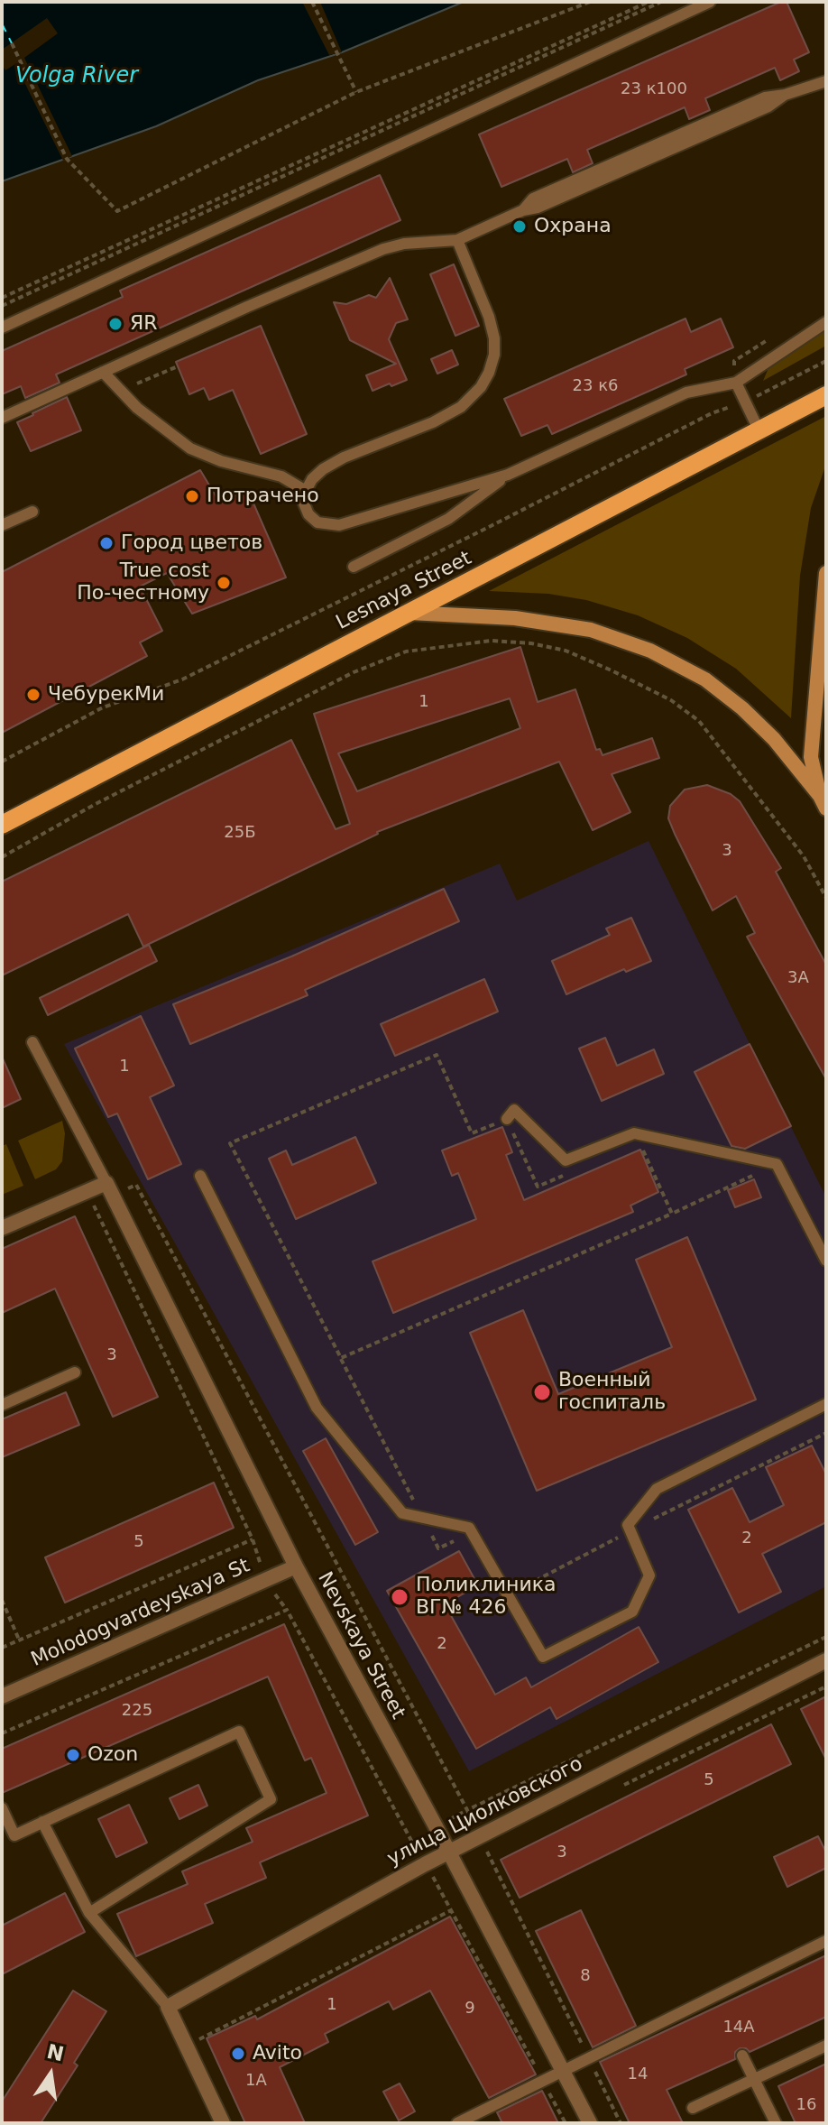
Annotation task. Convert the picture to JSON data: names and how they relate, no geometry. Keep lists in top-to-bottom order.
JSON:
{
  "streets": {
    "main road": ["Lesnaya Street"],
    "street": ["Molodogvardeyskaya St", "Nevskaya Street", "улица Циолковского"]
  },
  "crossings": [
    ["Molodogvardeyskaya St", "Nevskaya Street"],
    ["Nevskaya Street", "улица Циолковского"]
  ],
  "water": ["Volga River"],
  "places": [
    "Охрана",
    "ЯR",
    "Потрачено",
    "Город цветов",
    "True cost По-честному",
    "ЧебурекМи",
    "Военный госпиталь",
    "Поликлиника ВГ№ 426",
    "Ozon",
    "Avito"
  ],
  "house_numbers": [
    "23 к100",
    "23 к6",
    "1",
    "25Б",
    "3",
    "3А",
    "1",
    "3",
    "2",
    "5",
    "2",
    "225",
    "5",
    "3",
    "8",
    "1",
    "9",
    "14А",
    "14",
    "1А",
    "16"
  ],
  "north": "top"
}
